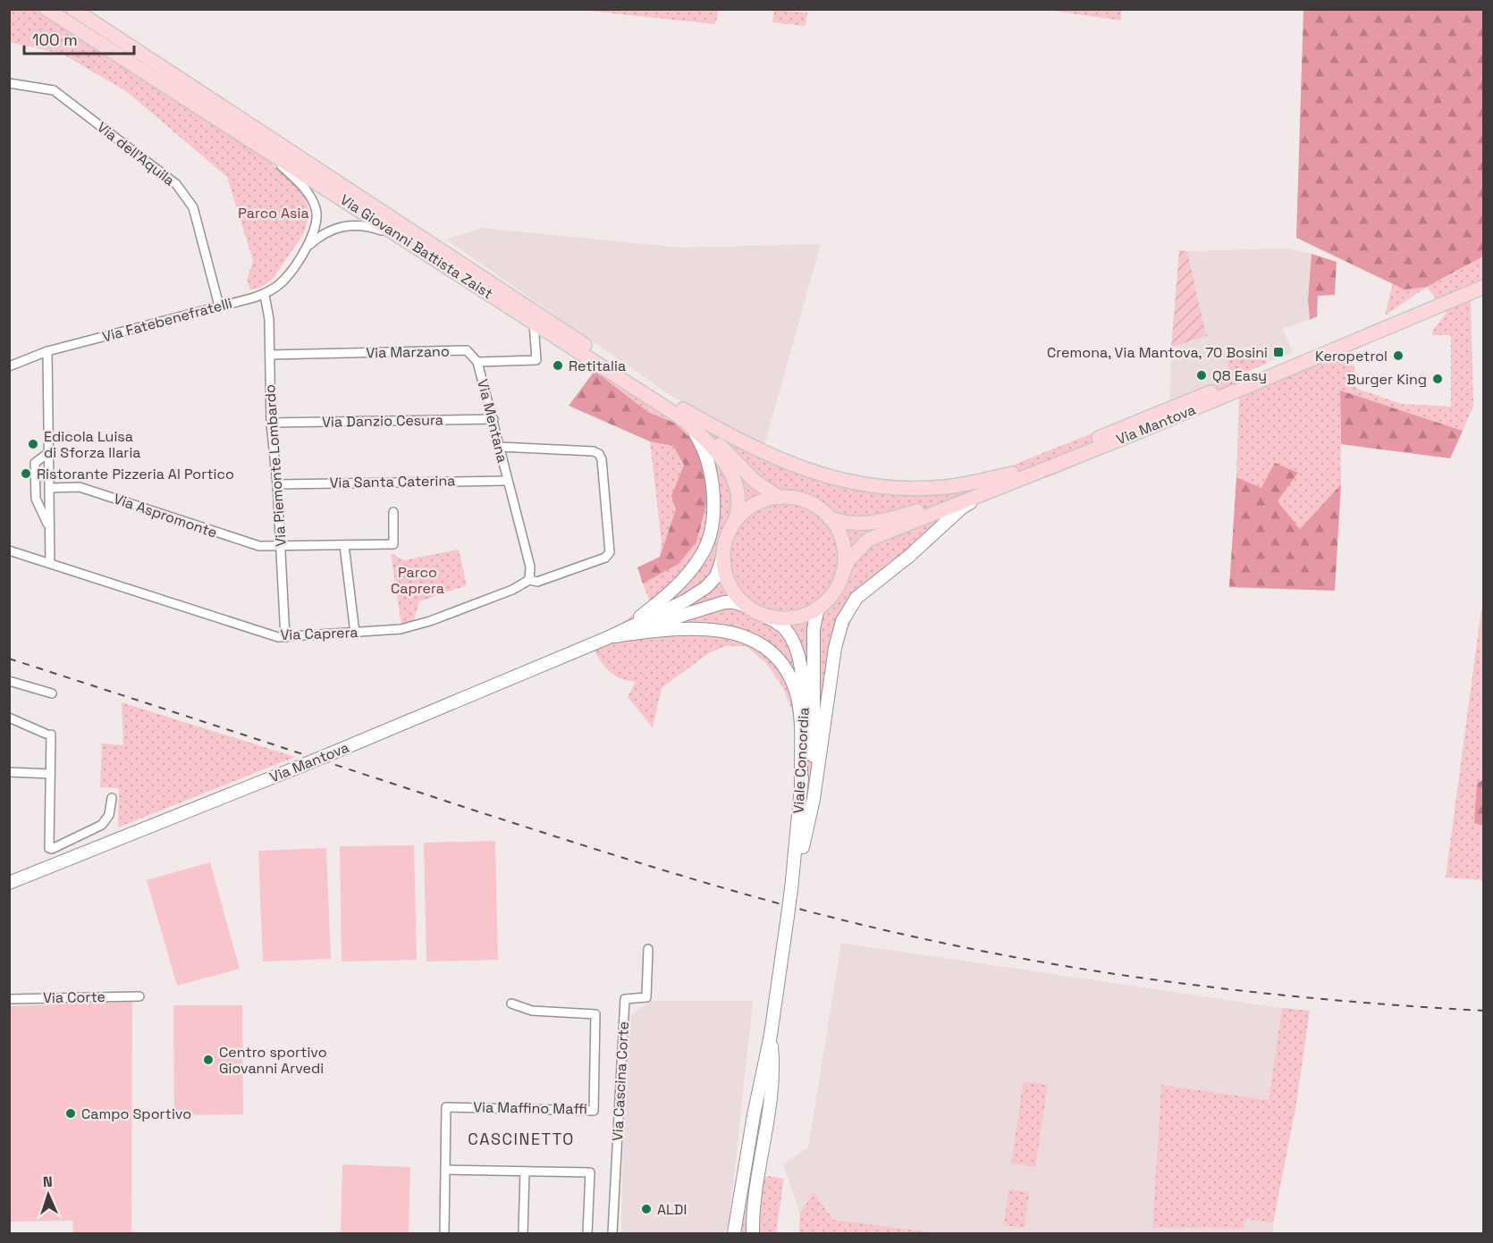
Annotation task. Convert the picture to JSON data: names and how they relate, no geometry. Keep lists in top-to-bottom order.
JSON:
{
  "streets": {
    "main road": ["Via Giovanni Battista Zaist", "Via Mantova", "Viale Concordia"],
    "street": [
      "Via dell'Aquila",
      "Via Fatebenefratelli",
      "Via Marzano",
      "Via Danzio Cesura",
      "Via Mentana",
      "Via Piemonte Lombardo",
      "Via Santa Caterina",
      "Via Aspromonte",
      "Via Caprera",
      "Via Corte",
      "Via Cascina Corte",
      "Via Maffino Maffi"
    ]
  },
  "crossings": [
    ["Via dell'Aquila", "Via Fatebenefratelli"],
    ["Via Giovanni Battista Zaist", "Via Fatebenefratelli"],
    ["Via Giovanni Battista Zaist", "Via Marzano"],
    ["Via Giovanni Battista Zaist", "Via Mantova"],
    ["Via Giovanni Battista Zaist", "Viale Concordia"],
    ["Via Fatebenefratelli", "Via Piemonte Lombardo"],
    ["Via Marzano", "Via Mentana"],
    ["Via Marzano", "Via Piemonte Lombardo"],
    ["Via Danzio Cesura", "Via Mentana"],
    ["Via Danzio Cesura", "Via Piemonte Lombardo"],
    ["Via Mentana", "Via Santa Caterina"],
    ["Via Mentana", "Via Caprera"],
    ["Via Mantova", "Viale Concordia"],
    ["Via Piemonte Lombardo", "Via Santa Caterina"],
    ["Via Piemonte Lombardo", "Via Aspromonte"],
    ["Via Piemonte Lombardo", "Via Caprera"]
  ],
  "districts": ["CASCINETTO"],
  "parks": ["Parco Asia", "Parco Caprera"],
  "places": {
    "transit": ["Cremona, Via Mantova, 70 Bosini"],
    "other": [
      "Keropetrol",
      "Retitalia",
      "Q8 Easy",
      "Burger King",
      "Edicola Luisa di Sforza Ilaria",
      "Ristorante Pizzeria Al Portico",
      "Centro sportivo Giovanni Arvedi",
      "Campo Sportivo",
      "ALDI"
    ]
  },
  "scale_bar": "100 m",
  "north": "top"
}
